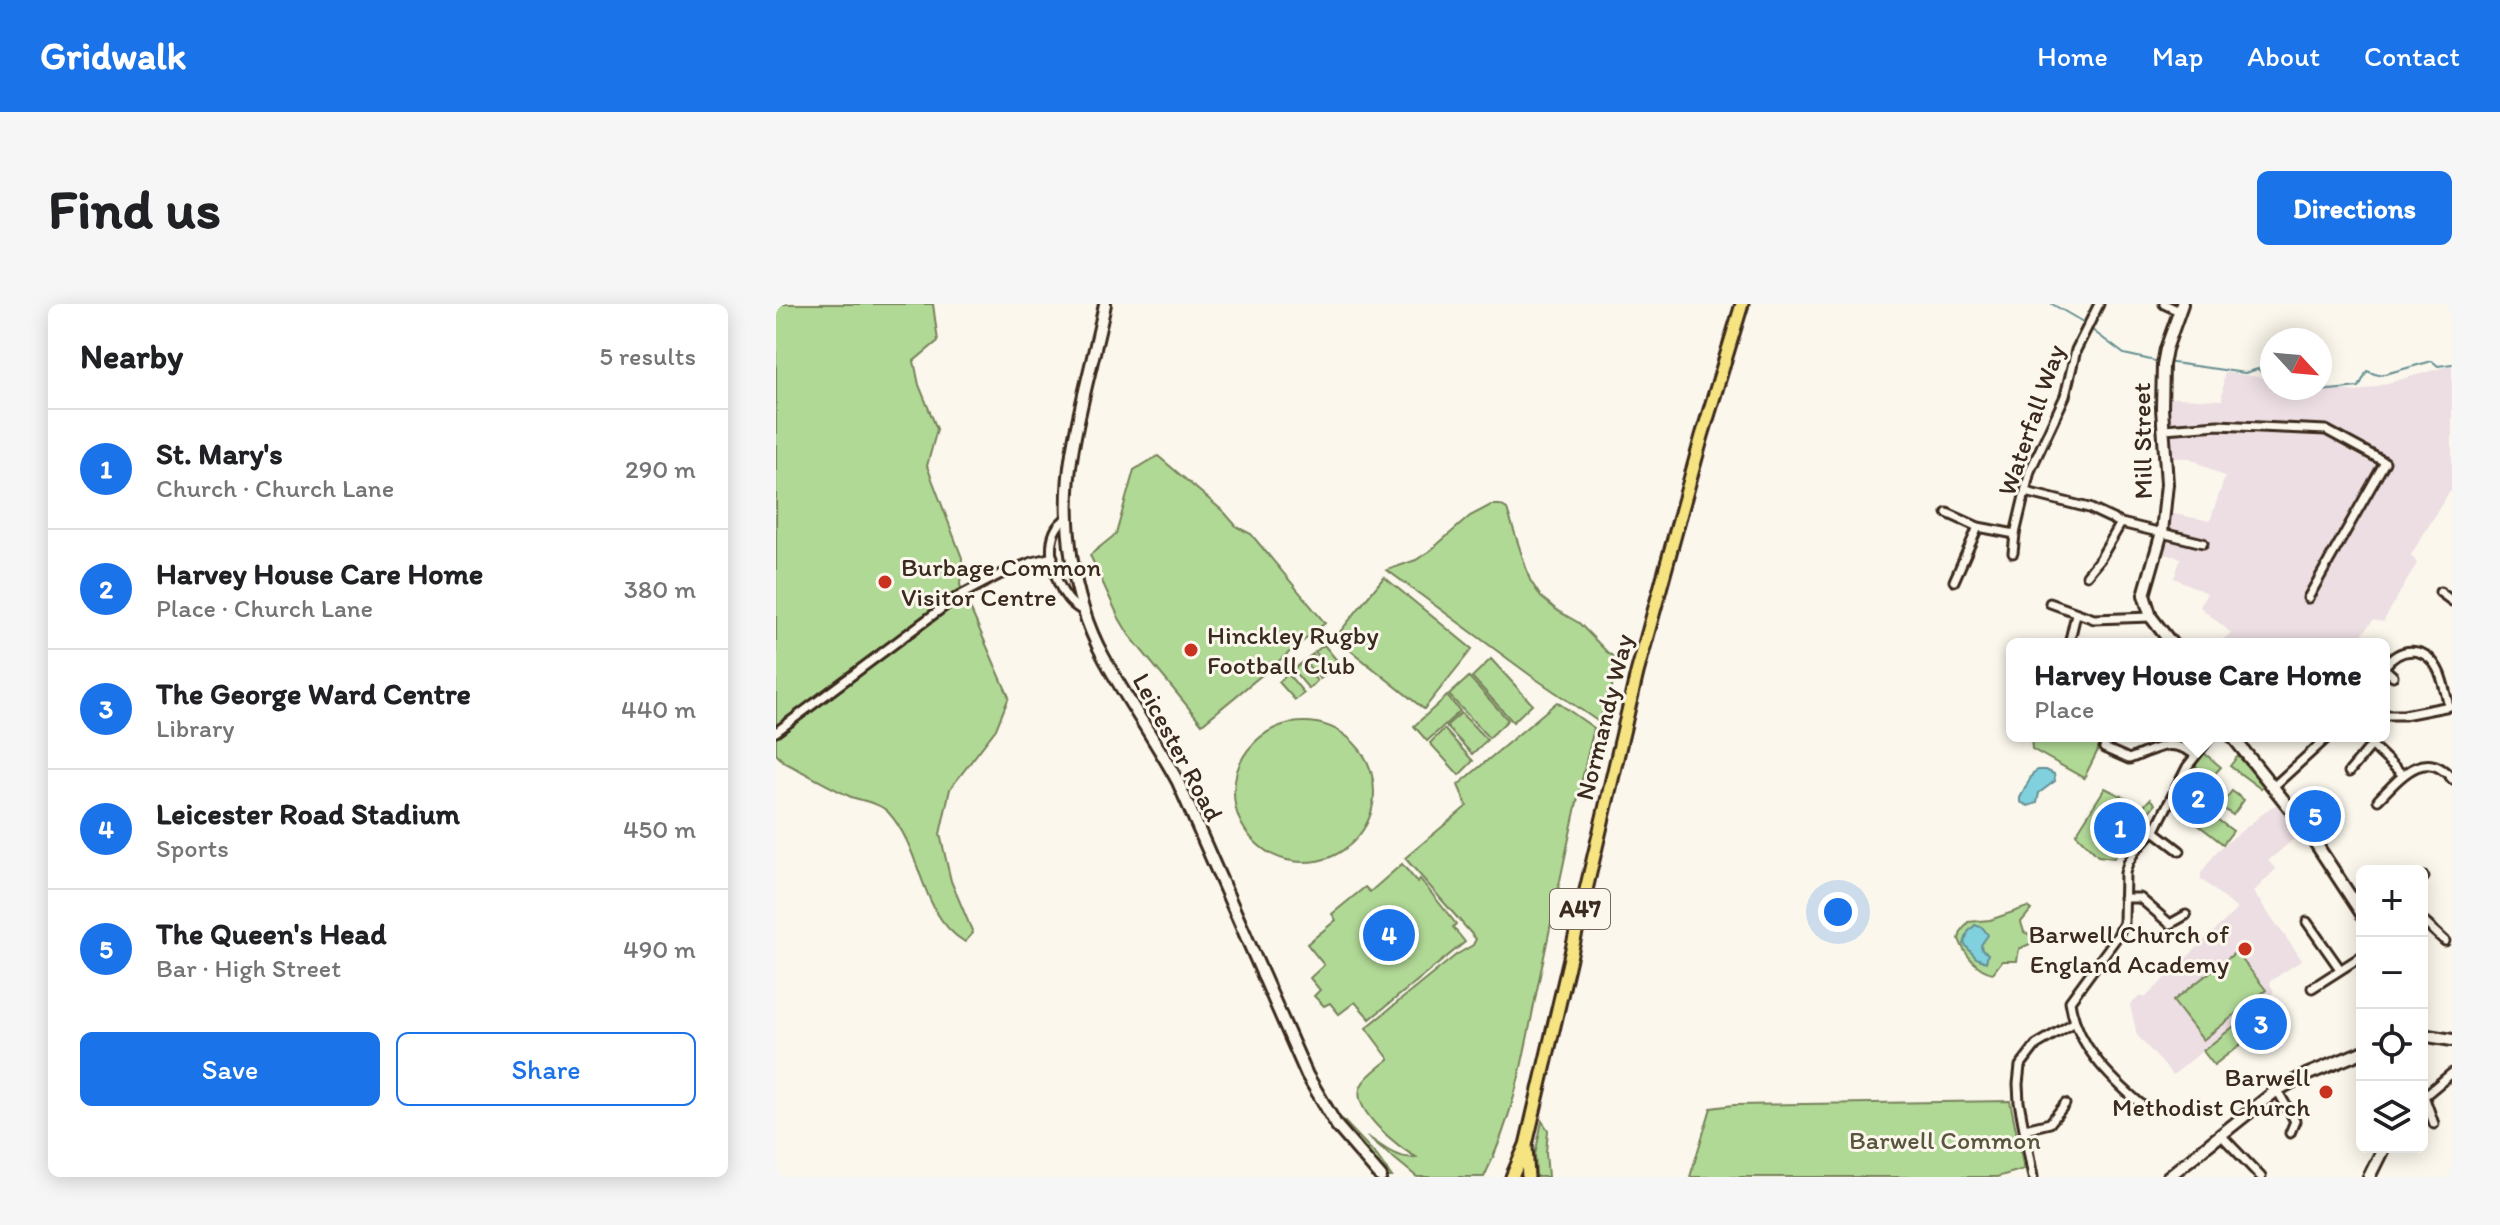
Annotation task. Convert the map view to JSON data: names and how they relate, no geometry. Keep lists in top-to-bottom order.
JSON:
{
  "streets": {
    "main road": [
      "Mill Street",
      "Normandy Way",
      "Leicester Road",
      "A47"
    ],
    "street": ["Waterfall Way"]
  },
  "parks": ["Barwell Common"],
  "places": [
    "Burbage Common Visitor Centre",
    "Hinckley Rugby Football Club",
    "Barwell Church of England Academy",
    "Barwell Methodist Church"
  ],
  "north": "bottom right",
  "page": {
    "header": "Gridwalk",
    "nav": [
      "Home",
      "Map",
      "About",
      "Contact"
    ],
    "buttons": [
      "Directions",
      ["Save", "Share"]
    ],
    "title": "Find us",
    "heading": ["Nearby", "5 results"],
    "list": [
      {
        "mark": "1",
        "name": "St. Mary's",
        "note": "Church · Church Lane",
        "value": "290 m"
      },
      {
        "mark": "2",
        "name": "Harvey House Care Home",
        "note": "Place · Church Lane",
        "value": "380 m"
      },
      {
        "mark": "3",
        "name": "The George Ward Centre",
        "note": "Library",
        "value": "440 m"
      },
      {
        "mark": "4",
        "name": "Leicester Road Stadium",
        "note": "Sports",
        "value": "450 m"
      },
      {
        "mark": "5",
        "name": "The Queen's Head",
        "note": "Bar · High Street",
        "value": "490 m"
      }
    ],
    "popup": ["Harvey House Care Home", "Place"],
    "pins": [
      "2",
      "5",
      "1",
      "4",
      "3"
    ],
    "map_buttons": ["+", "−"]
  }
}
